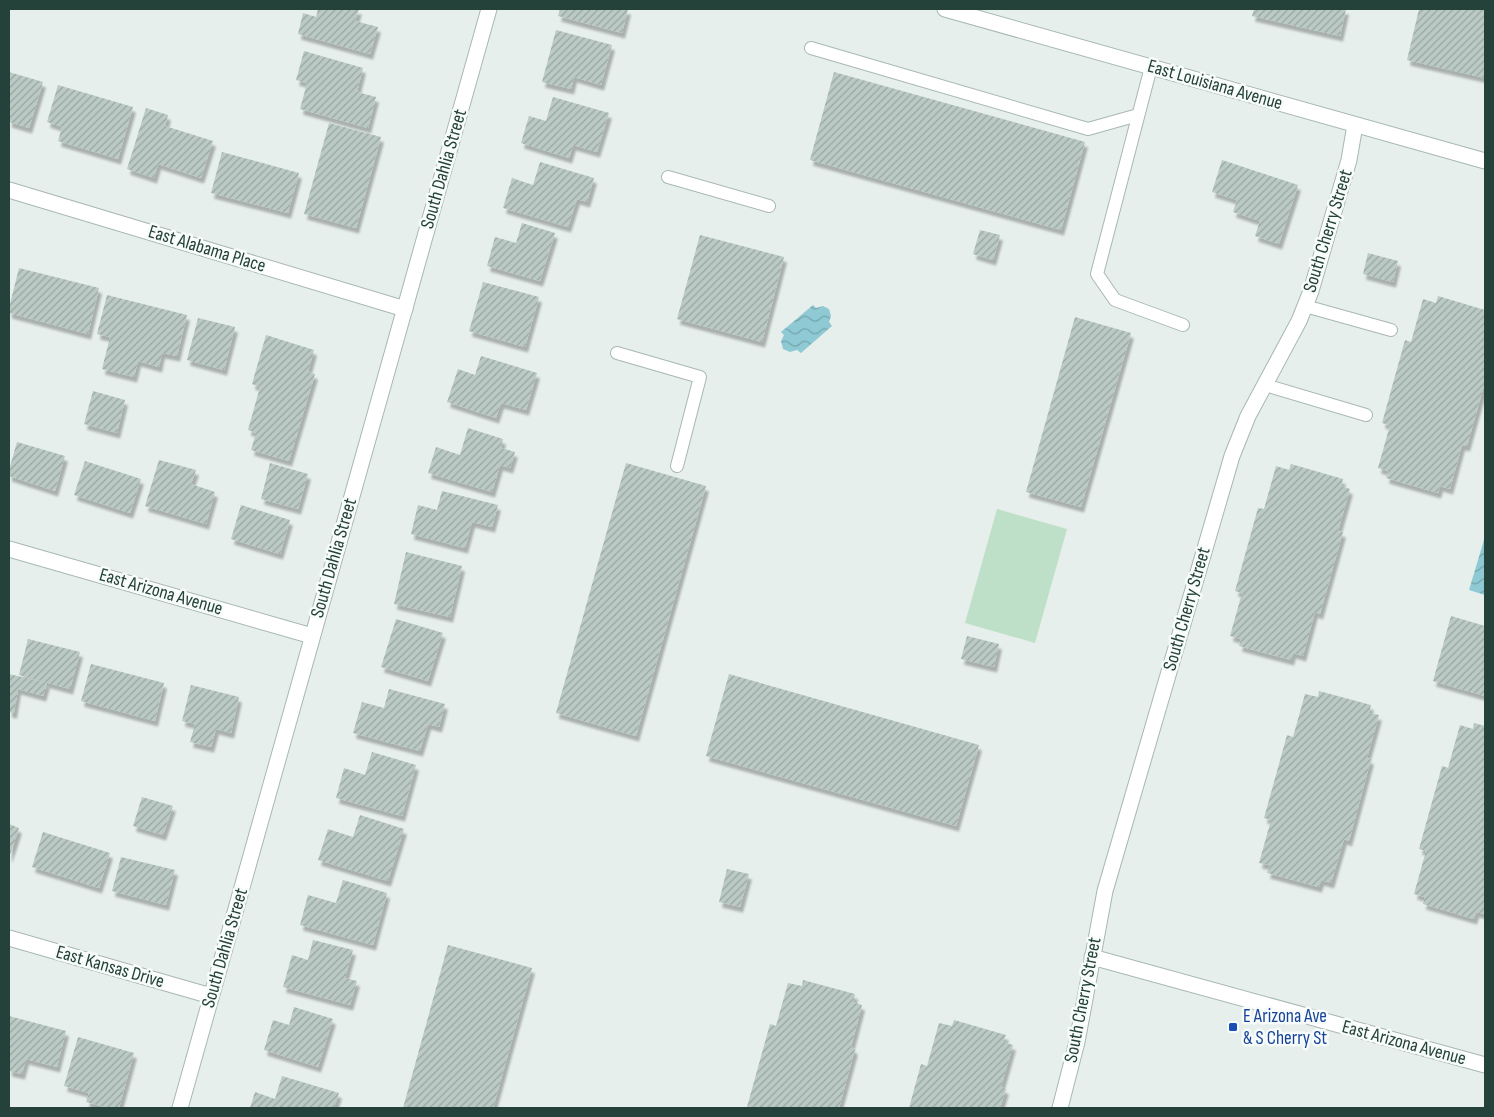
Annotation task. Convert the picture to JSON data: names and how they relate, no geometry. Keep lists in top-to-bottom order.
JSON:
{
  "streets": {
    "street": [
      "East Louisiana Avenue",
      "South Dahlia Street",
      "South Cherry Street",
      "East Alabama Place",
      "East Arizona Avenue",
      "East Kansas Drive"
    ]
  },
  "crossings": [
    ["East Louisiana Avenue", "South Cherry Street"],
    ["South Dahlia Street", "East Alabama Place"],
    ["South Dahlia Street", "East Arizona Avenue"],
    ["South Dahlia Street", "East Kansas Drive"],
    ["South Cherry Street", "East Arizona Avenue"]
  ],
  "places": {
    "transit": ["E Arizona Ave & S Cherry St"]
  }
}
